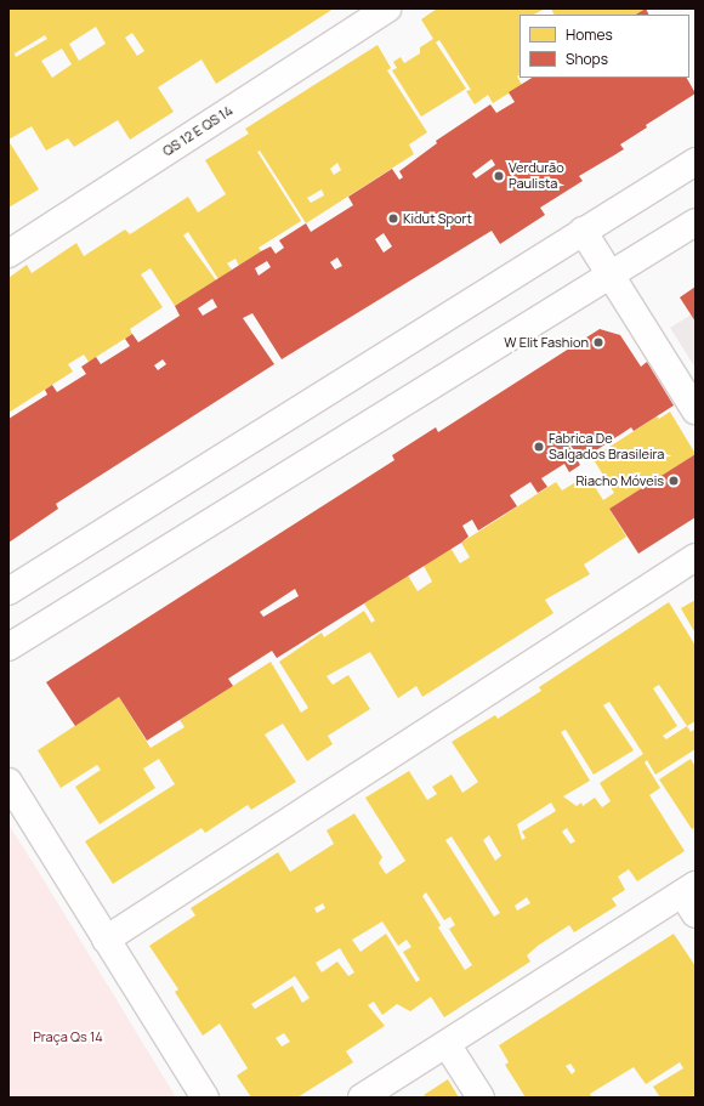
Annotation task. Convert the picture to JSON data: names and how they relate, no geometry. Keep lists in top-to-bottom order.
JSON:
{
  "streets": {
    "street": ["QS 12 E QS 14"]
  },
  "parks": ["Praça Qs 14"],
  "places": [
    "Verdurão Paulista",
    "Kidut Sport",
    "W Elit Fashion",
    "Fabrica De Salgados Brasileira",
    "Riacho Móveis"
  ],
  "legend": ["Homes", "Shops"]
}
